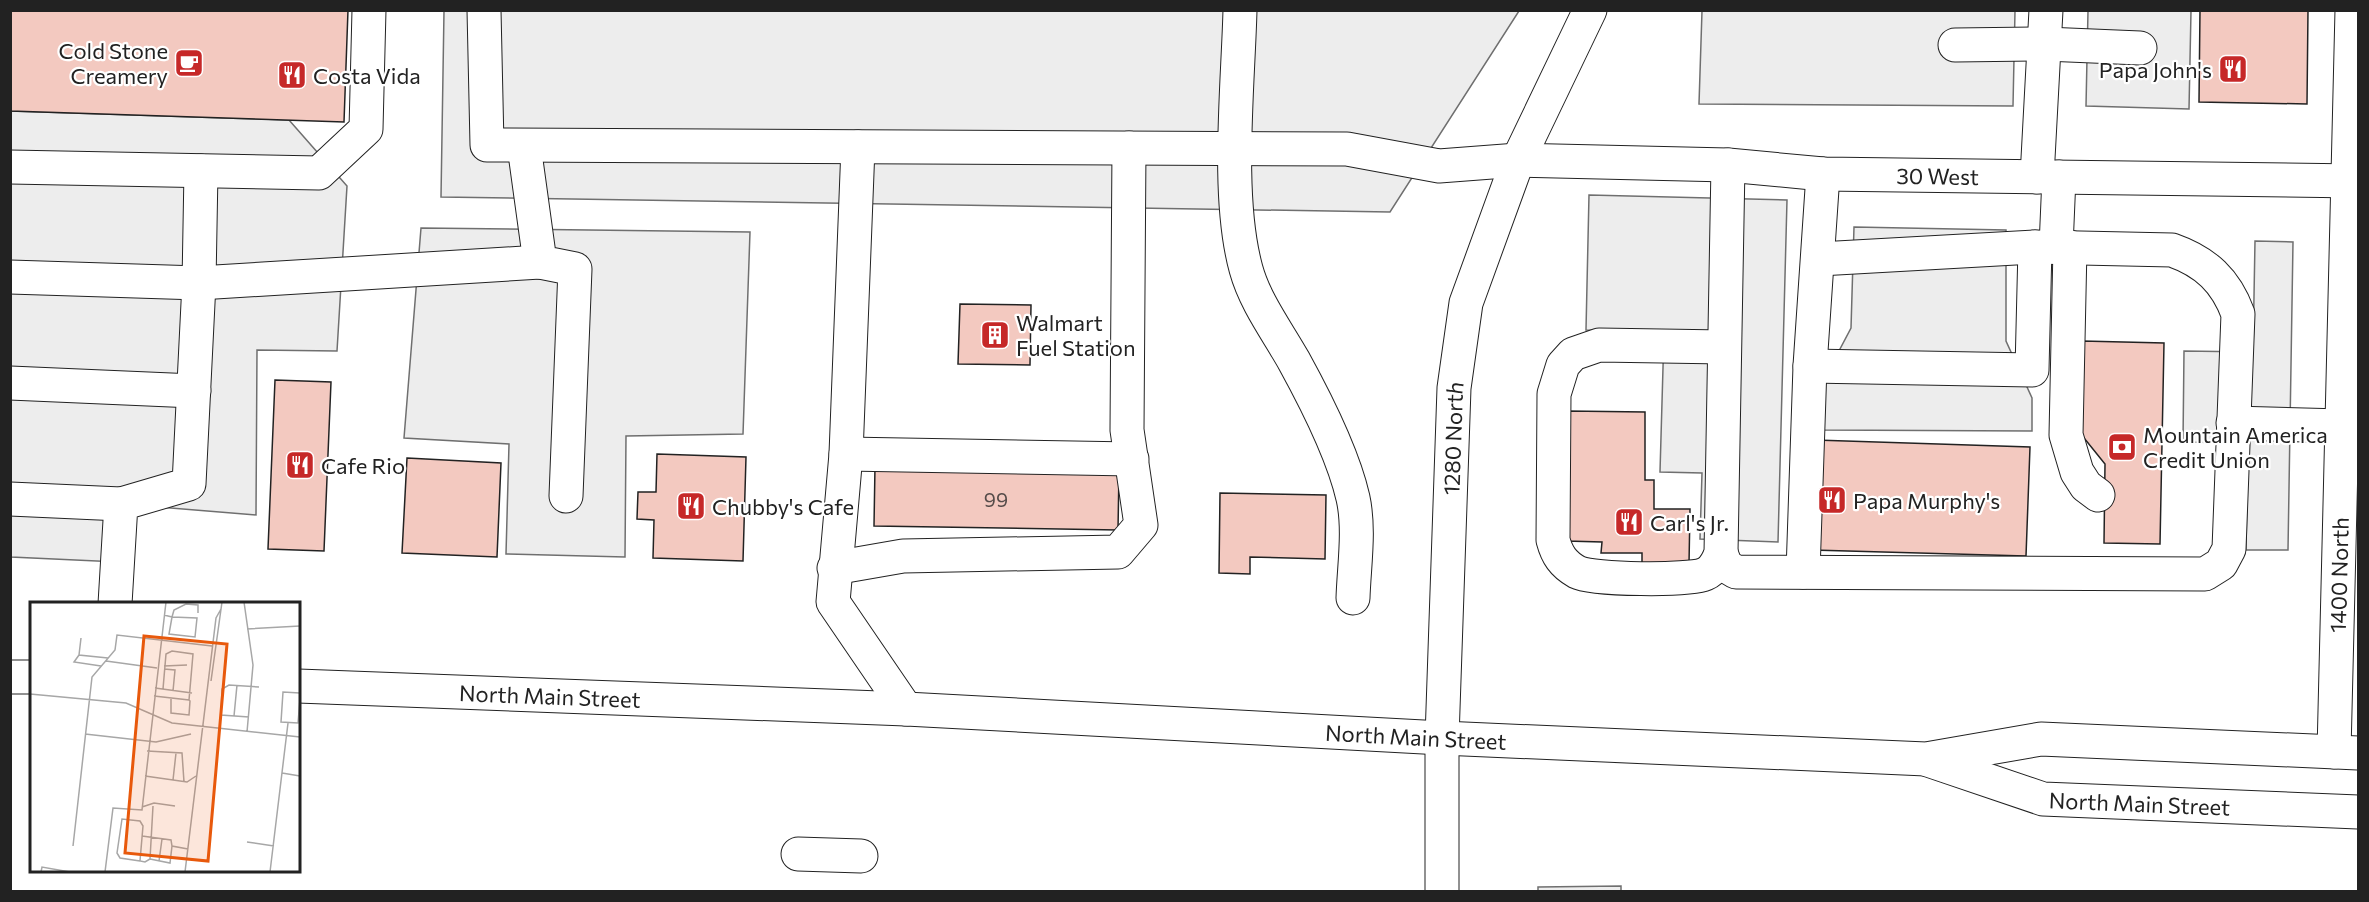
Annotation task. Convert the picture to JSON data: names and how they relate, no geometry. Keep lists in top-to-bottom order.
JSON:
{
  "streets": {
    "main road": [
      "30 West",
      "1280 North",
      "1400 North",
      "North Main Street"
    ]
  },
  "crossings": [
    ["30 West", "1280 North"],
    ["30 West", "1400 North"],
    ["1280 North", "North Main Street"],
    ["1400 North", "North Main Street"]
  ],
  "places": {
    "cafe": ["Cold Stone Creamery"],
    "restaurant": [
      "Papa John's",
      "Costa Vida",
      "Cafe Rio",
      "Papa Murphy's",
      "Chubby's Cafe",
      "Carl's Jr."
    ],
    "building": ["Walmart Fuel Station"],
    "bank": ["Mountain America Credit Union"]
  },
  "house_numbers": ["99"]
}
